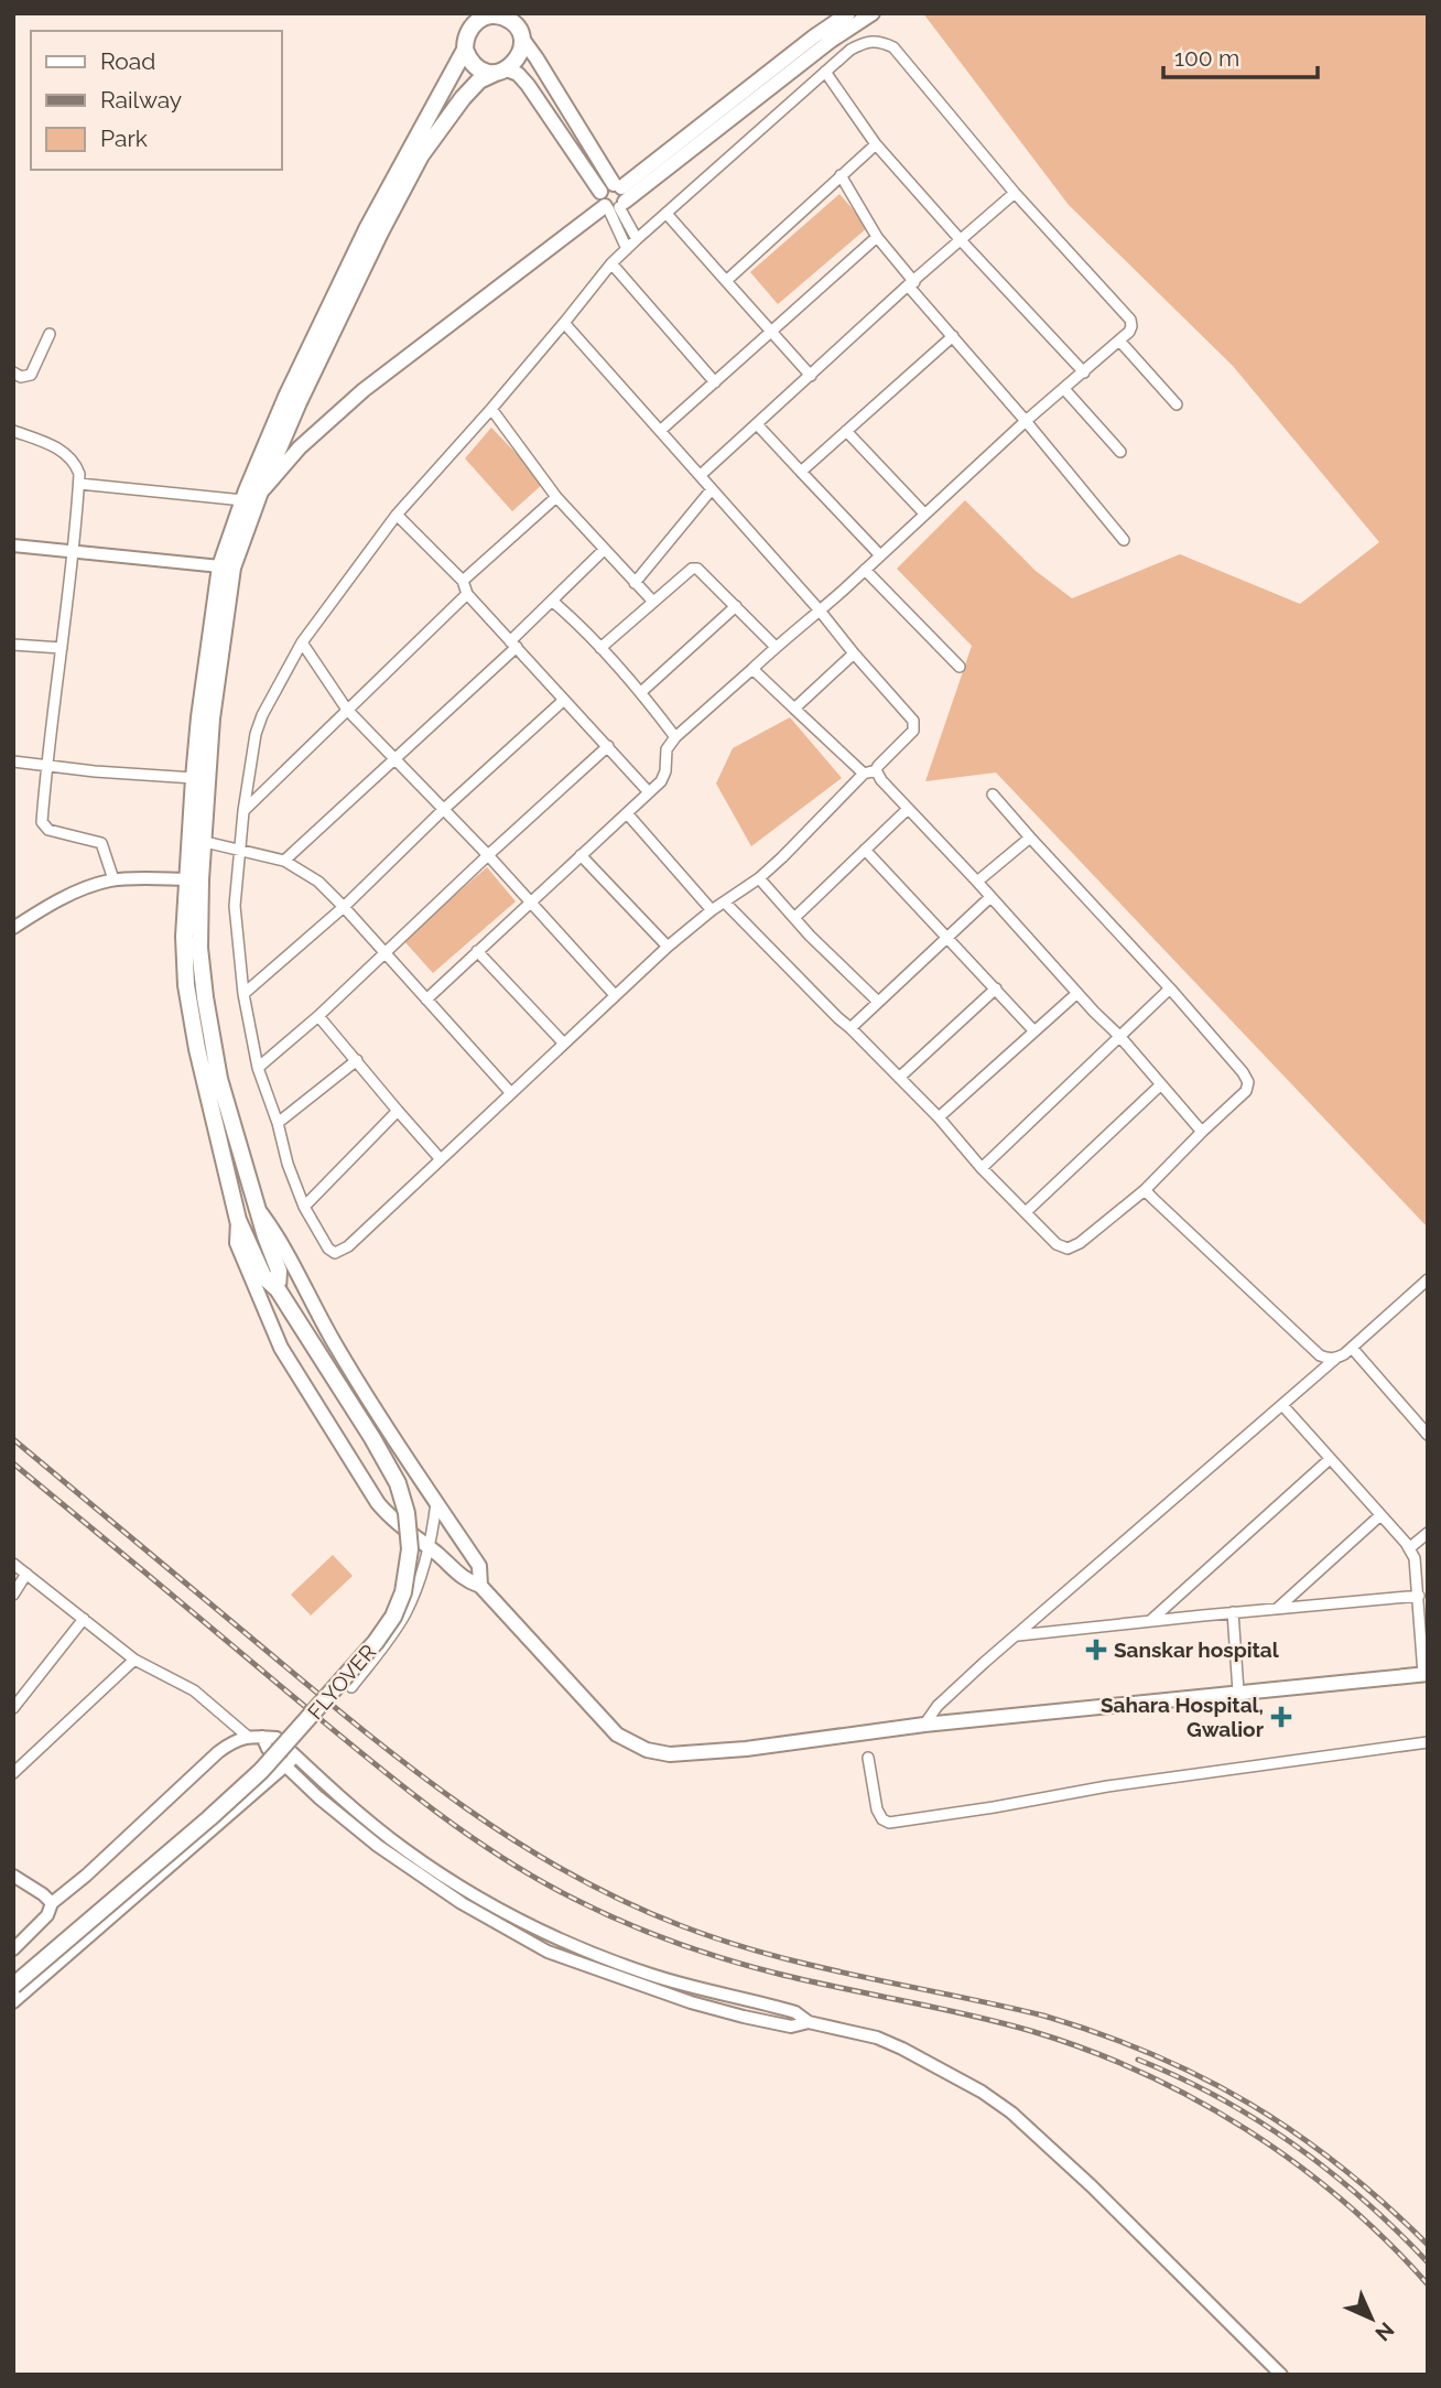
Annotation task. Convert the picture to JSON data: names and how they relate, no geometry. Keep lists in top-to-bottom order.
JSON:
{
  "streets": {
    "main road": ["FLYOVER"]
  },
  "places": {
    "health": ["Sanskar hospital", "Sahara Hospital, Gwalior"]
  },
  "legend": ["Road", "Railway", "Park"],
  "scale_bar": "100 m",
  "north": "bottom right"
}
